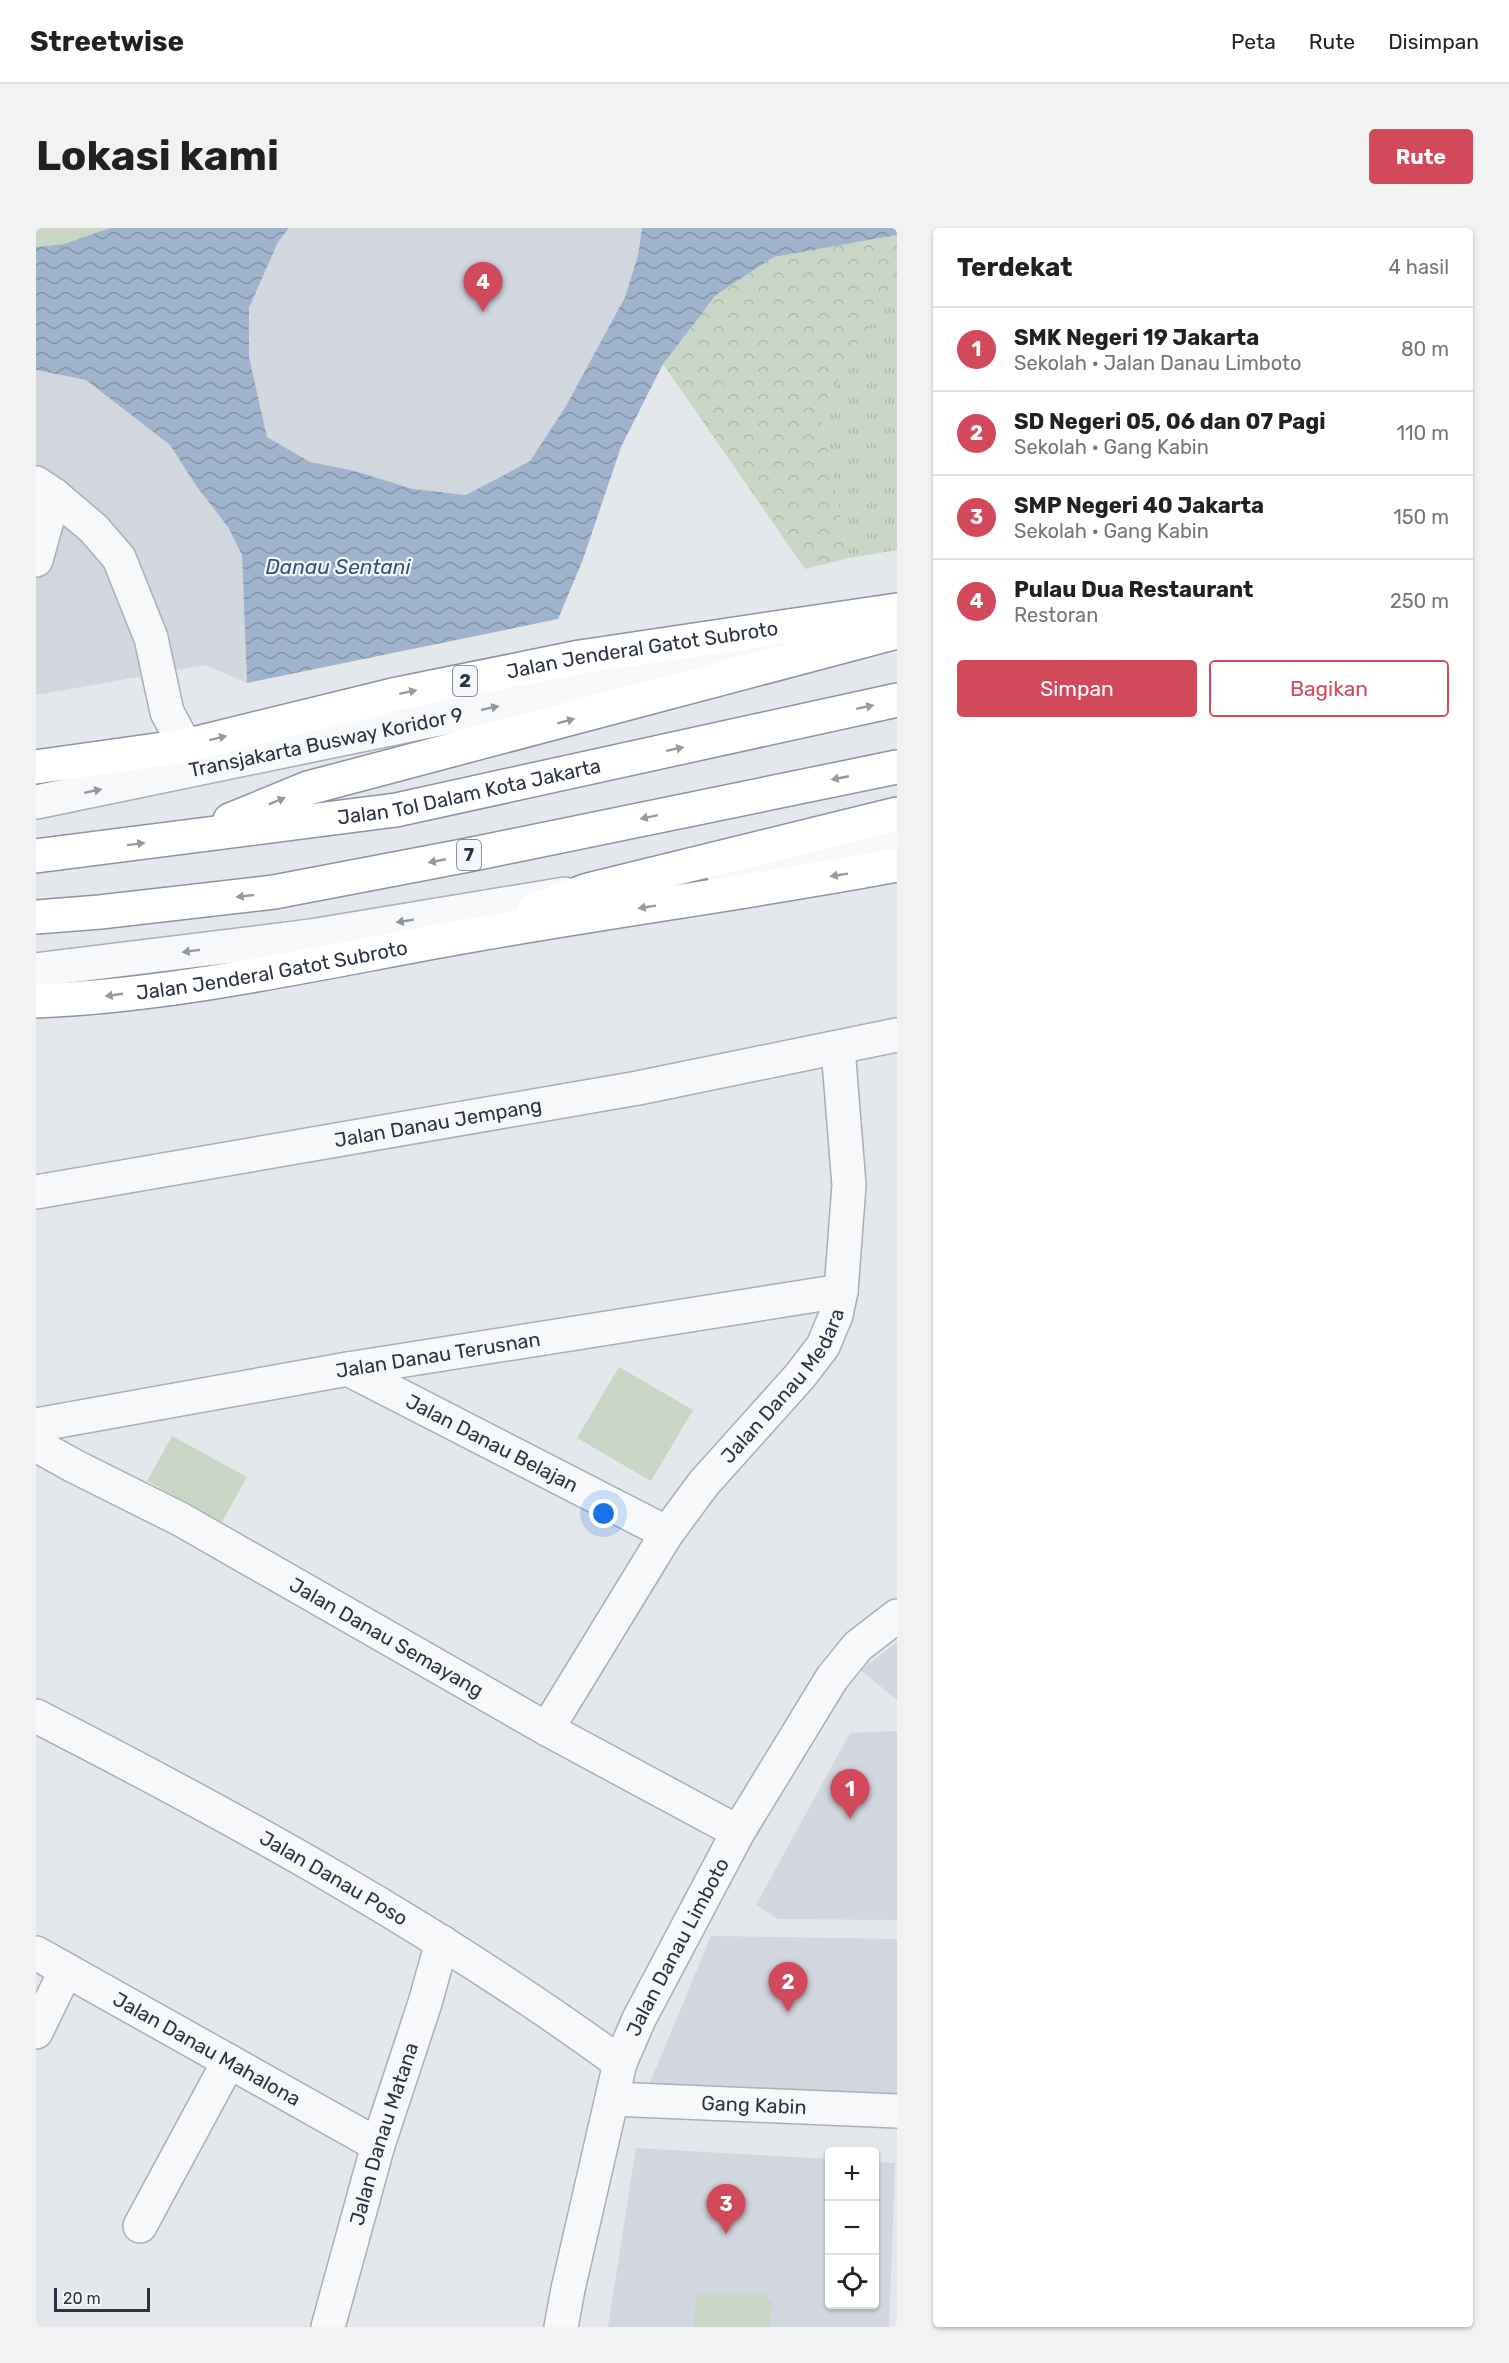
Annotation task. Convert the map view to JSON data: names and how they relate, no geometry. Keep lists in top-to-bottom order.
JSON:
{
  "streets": {
    "highway": [
      "Jalan Jenderal Gatot Subroto",
      "2",
      "Jalan Tol Dalam Kota Jakarta",
      "7"
    ],
    "street": [
      "Transjakarta Busway Koridor 9",
      "Jalan Danau Jempang",
      "Jalan Danau Terusnan",
      "Jalan Danau Medara",
      "Jalan Danau Belajan",
      "Jalan Danau Semayang",
      "Jalan Danau Poso",
      "Jalan Danau Limboto",
      "Jalan Danau Mahalona",
      "Gang Kabin",
      "Jalan Danau Matana"
    ]
  },
  "crossings": [
    ["Jalan Danau Jempang", "Jalan Danau Medara"],
    ["Jalan Danau Terusnan", "Jalan Danau Medara"],
    ["Jalan Danau Terusnan", "Jalan Danau Belajan"],
    ["Jalan Danau Medara", "Jalan Danau Belajan"],
    ["Jalan Danau Medara", "Jalan Danau Semayang"],
    ["Jalan Danau Semayang", "Jalan Danau Limboto"],
    ["Jalan Danau Poso", "Jalan Danau Limboto"],
    ["Jalan Danau Poso", "Jalan Danau Matana"],
    ["Jalan Danau Limboto", "Gang Kabin"],
    ["Jalan Danau Mahalona", "Jalan Danau Matana"]
  ],
  "water": ["Danau Sentani"],
  "scale_bar": "20 m",
  "page": {
    "header": "Streetwise",
    "nav": ["Peta", "Rute", "Disimpan"],
    "buttons": [
      "Rute",
      ["Simpan", "Bagikan"]
    ],
    "title": "Lokasi kami",
    "heading": ["Terdekat", "4 hasil"],
    "pins": [
      "4",
      "1",
      "2",
      "3"
    ],
    "list": [
      {
        "mark": "1",
        "name": "SMK Negeri 19 Jakarta",
        "note": "Sekolah · Jalan Danau Limboto",
        "value": "80 m"
      },
      {
        "mark": "2",
        "name": "SD Negeri 05, 06 dan 07 Pagi",
        "note": "Sekolah · Gang Kabin",
        "value": "110 m"
      },
      {
        "mark": "3",
        "name": "SMP Negeri 40 Jakarta",
        "note": "Sekolah · Gang Kabin",
        "value": "150 m"
      },
      {
        "mark": "4",
        "name": "Pulau Dua Restaurant",
        "note": "Restoran",
        "value": "250 m"
      }
    ],
    "map_buttons": ["+", "−"],
    "scale": "20 m"
  }
}
